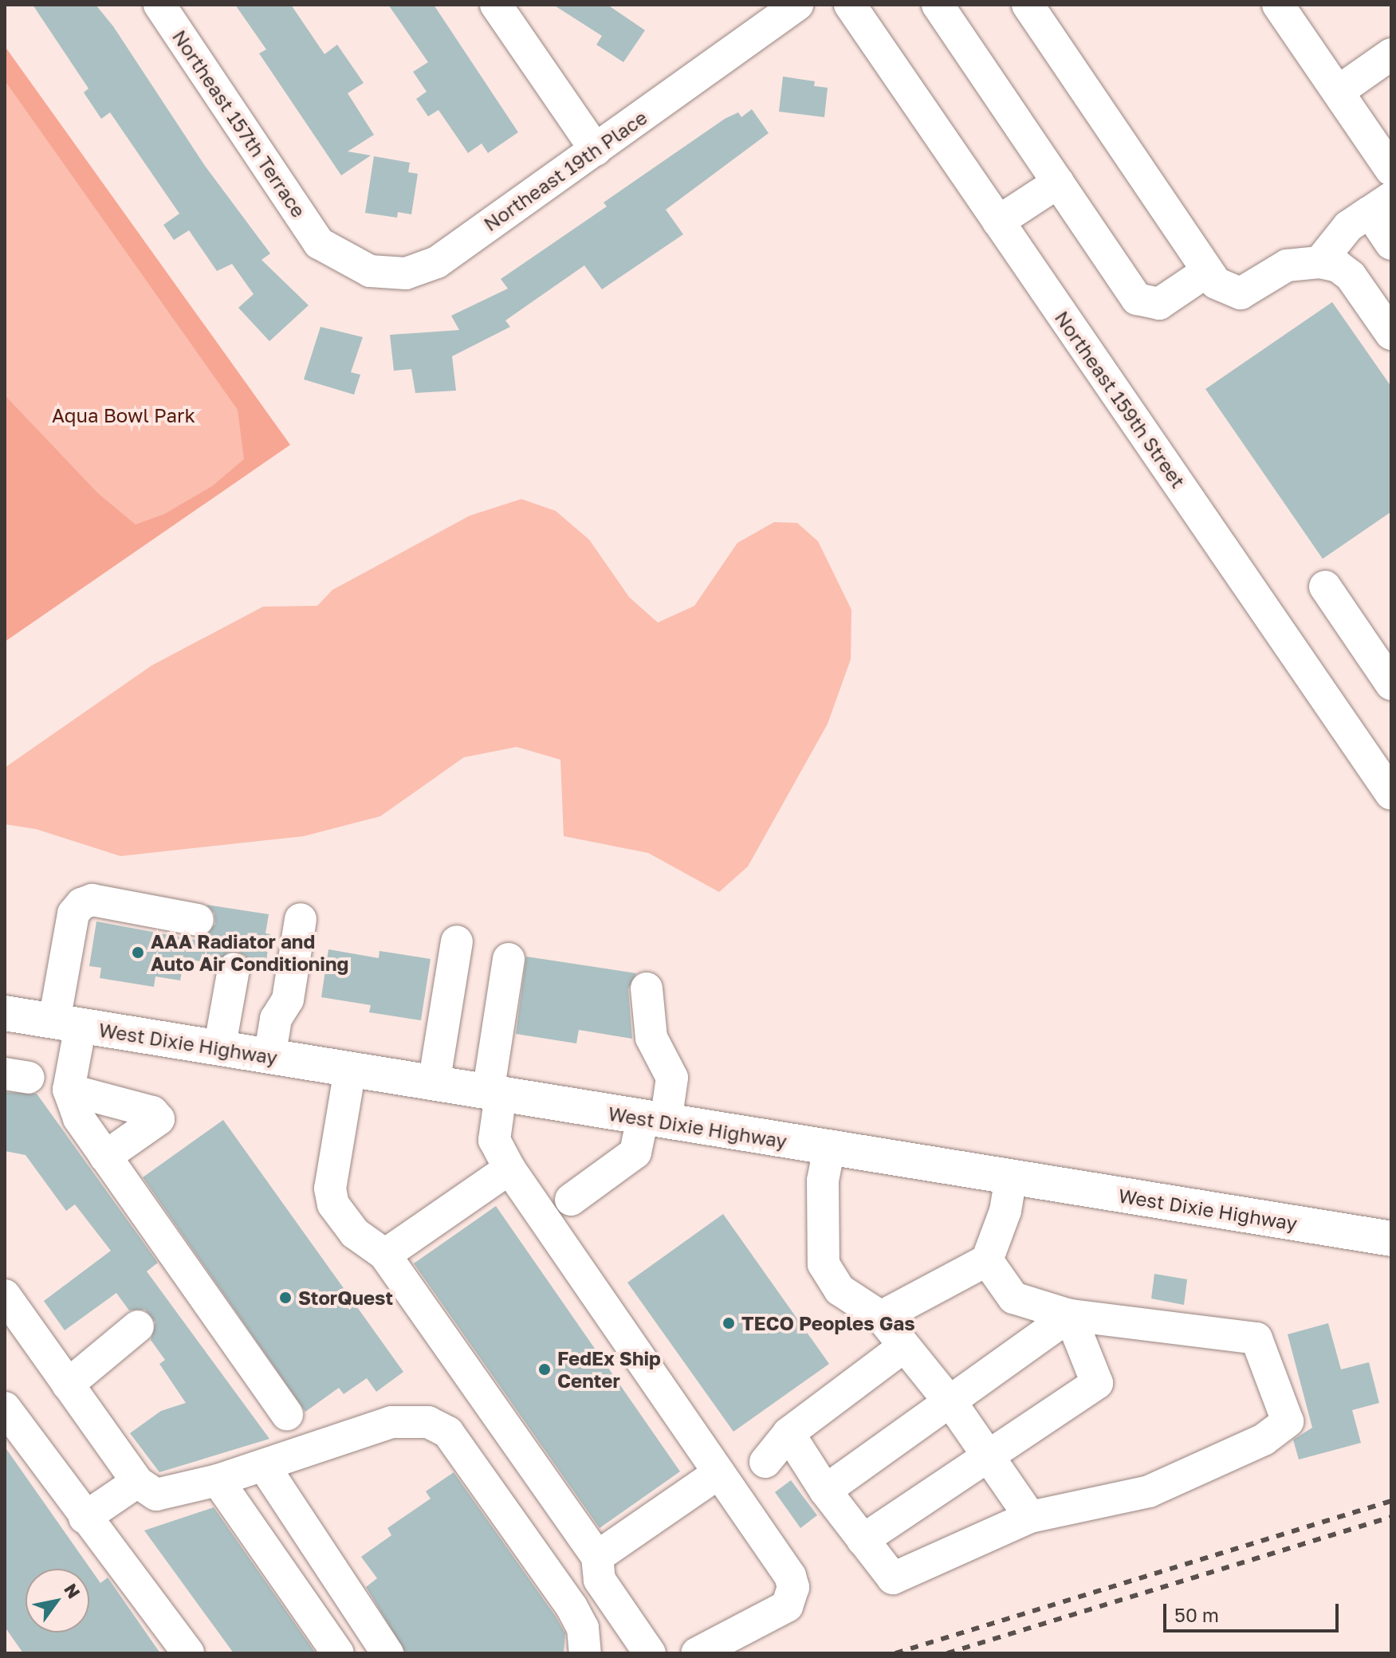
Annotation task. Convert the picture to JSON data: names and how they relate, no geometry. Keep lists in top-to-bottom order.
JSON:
{
  "streets": {
    "main road": ["West Dixie Highway"],
    "street": ["Northeast 157th Terrace", "Northeast 19th Place", "Northeast 159th Street"]
  },
  "crossings": [
    ["Northeast 157th Terrace", "Northeast 19th Place"]
  ],
  "parks": ["Aqua Bowl Park"],
  "places": [
    "AAA Radiator and Auto Air Conditioning",
    "StorQuest",
    "TECO Peoples Gas",
    "FedEx Ship Center"
  ],
  "scale_bar": "50 m",
  "north": "top right"
}
